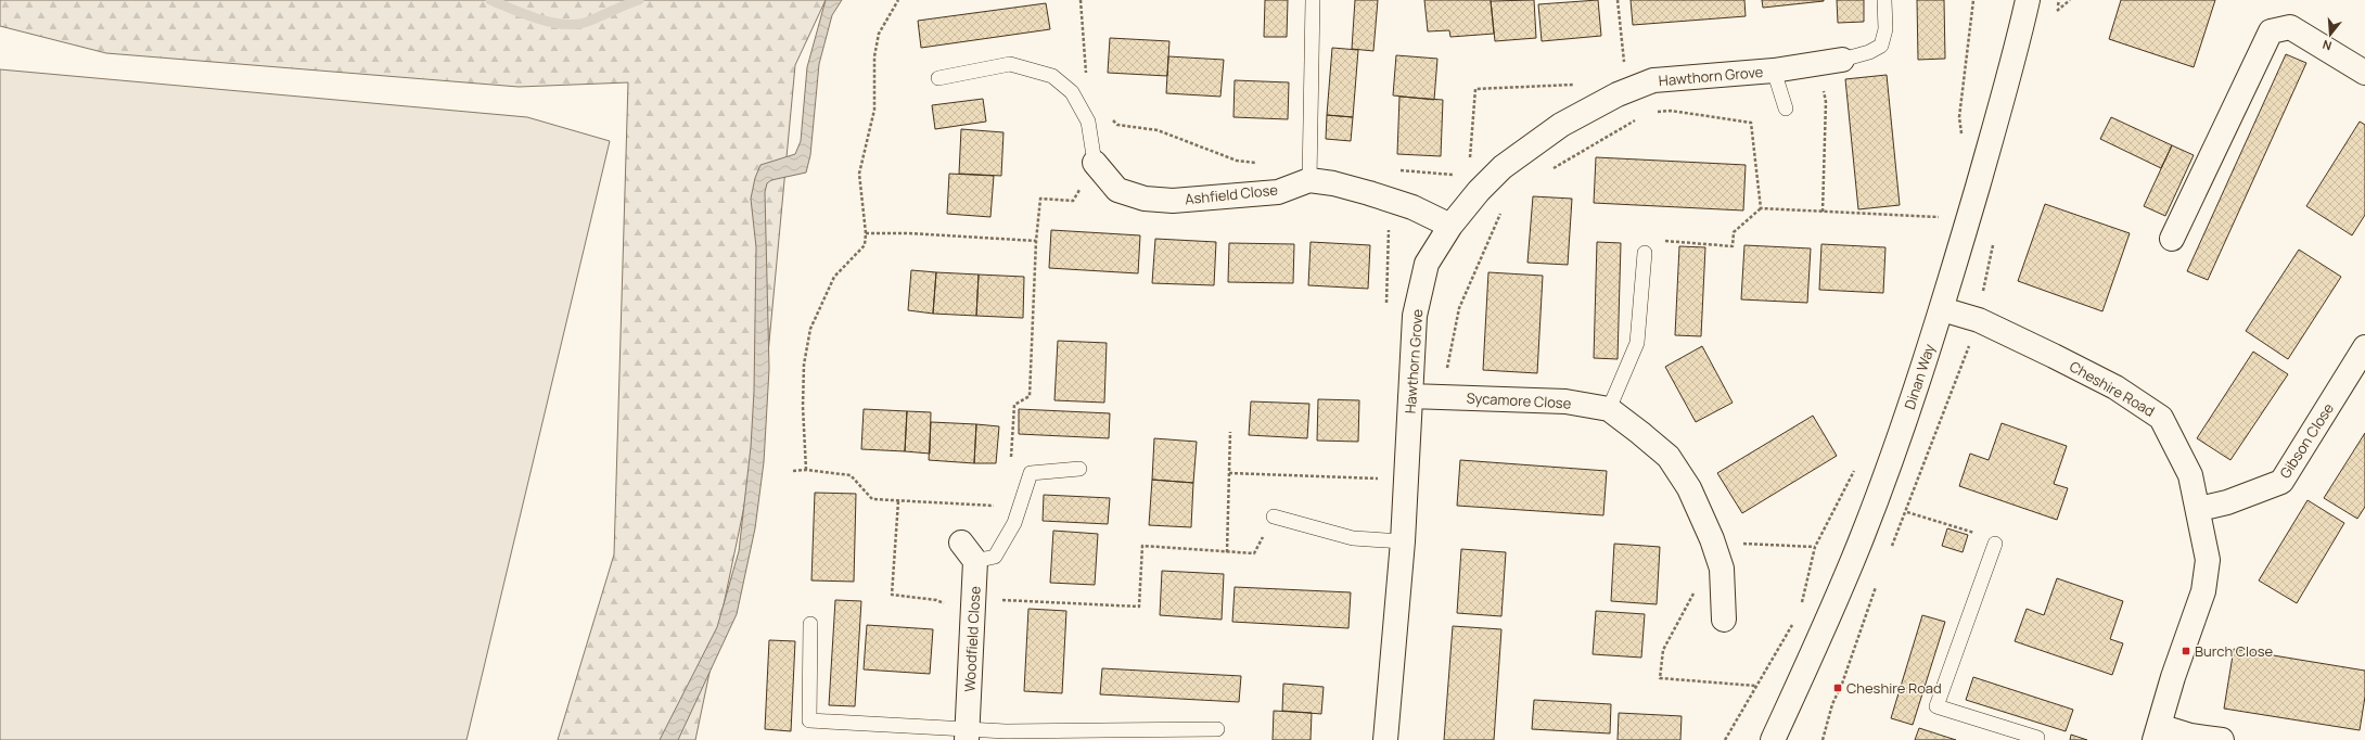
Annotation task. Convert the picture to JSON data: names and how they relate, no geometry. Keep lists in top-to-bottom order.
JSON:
{
  "streets": {
    "street": [
      "Hawthorn Grove",
      "Ashfield Close",
      "Dinan Way",
      "Cheshire Road",
      "Sycamore Close",
      "Gibson Close",
      "Woodfield Close"
    ]
  },
  "crossings": [
    ["Hawthorn Grove", "Ashfield Close"],
    ["Hawthorn Grove", "Sycamore Close"],
    ["Dinan Way", "Cheshire Road"],
    ["Cheshire Road", "Gibson Close"]
  ],
  "places": {
    "transit": ["Burch Close", "Cheshire Road"]
  },
  "north": "bottom"
}
